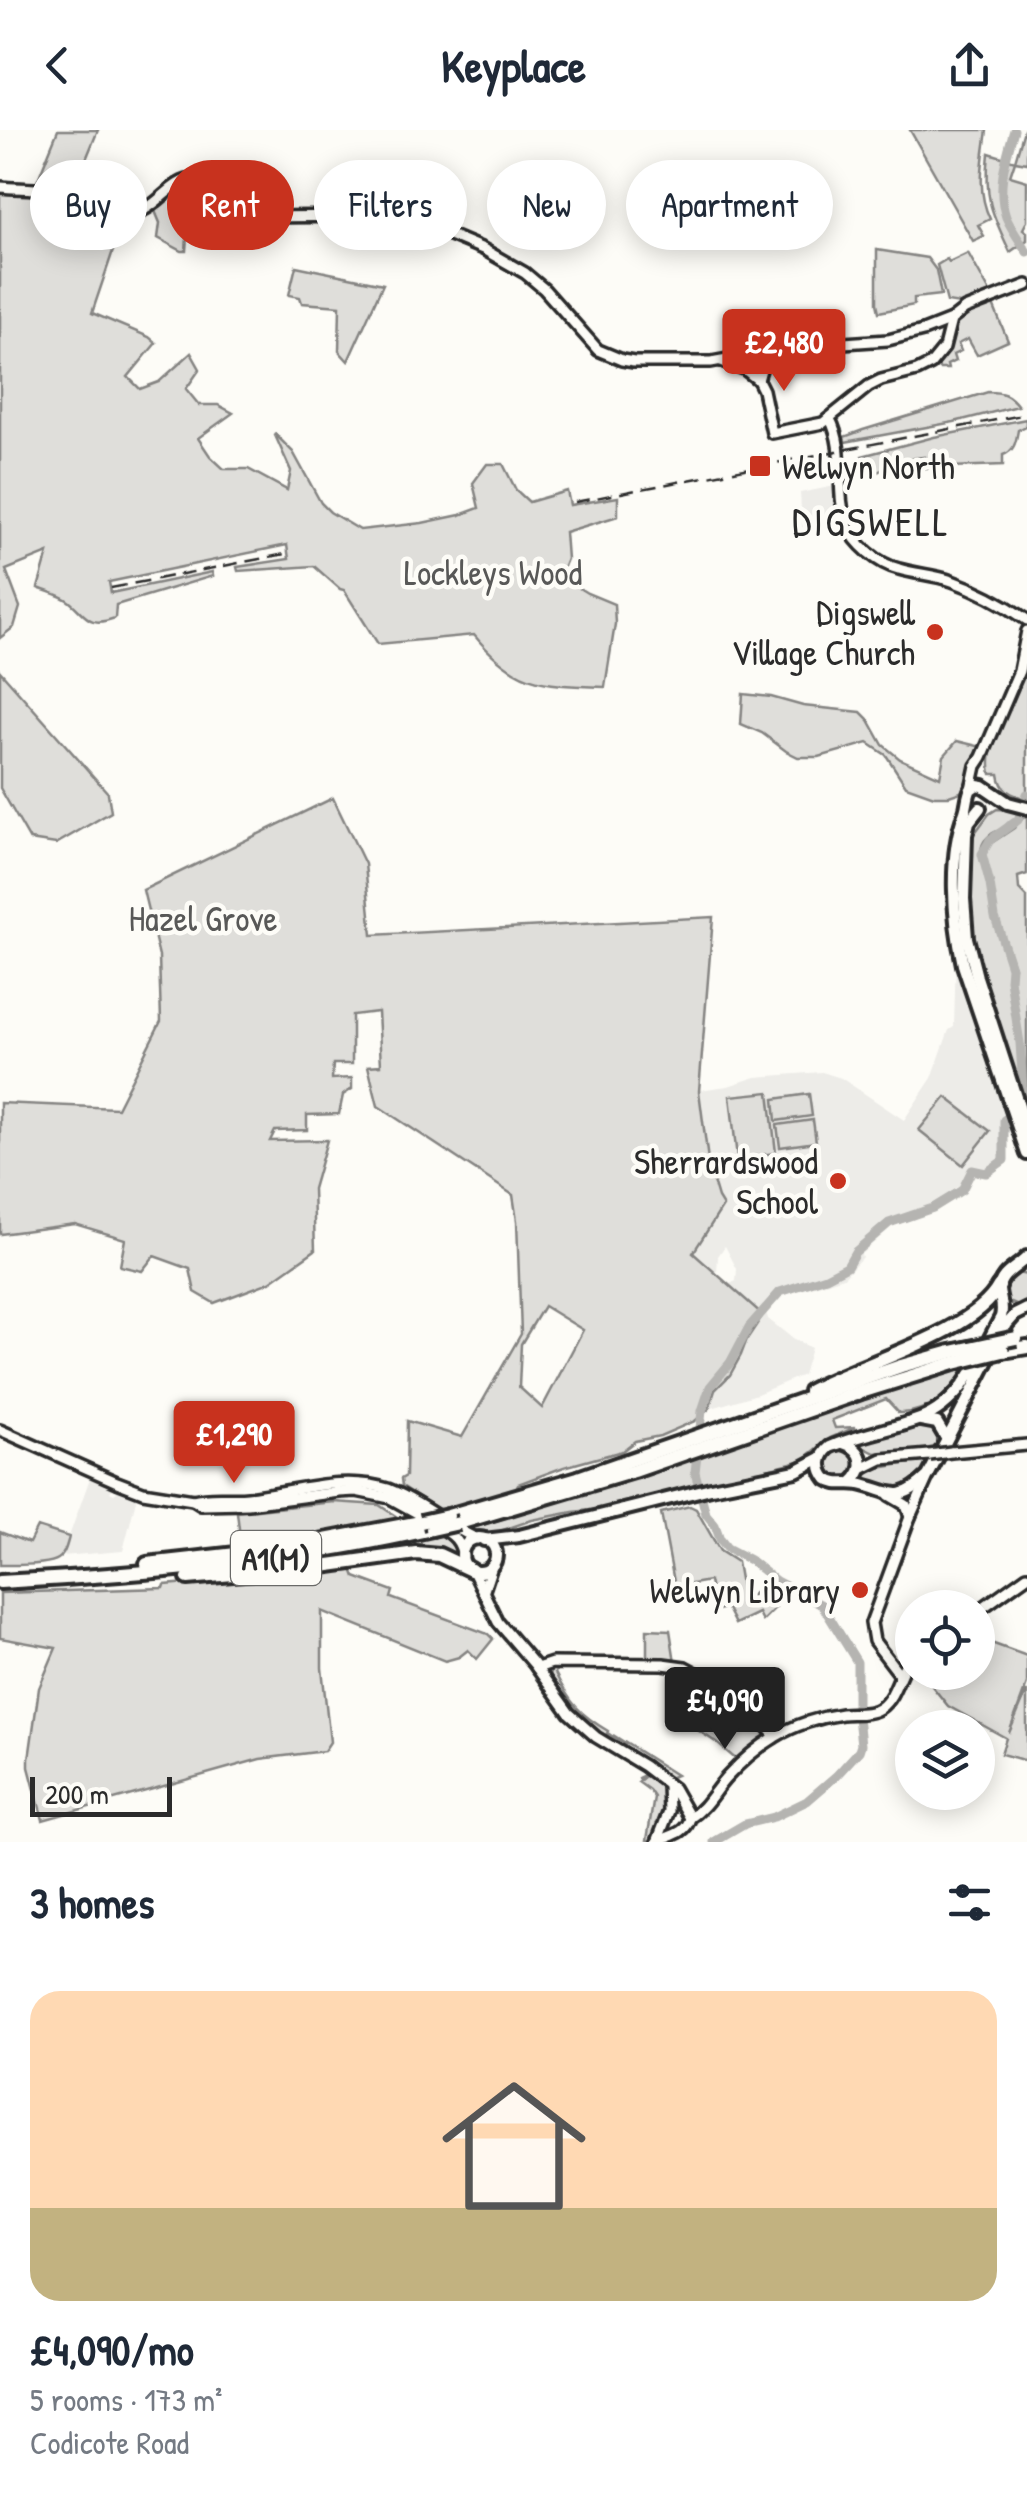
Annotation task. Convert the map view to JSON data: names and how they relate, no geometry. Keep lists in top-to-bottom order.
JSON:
{
  "streets": {
    "highway": ["A1(M)"]
  },
  "districts": ["DIGSWELL"],
  "parks": ["Lockleys Wood", "Hazel Grove"],
  "places": {
    "transit": ["Welwyn North"],
    "other": ["Digswell Village Church", "Sherrardswood School", "Welwyn Library"]
  },
  "scale_bar": "200 m",
  "page": {
    "header": "Keyplace",
    "chip": [
      "Buy",
      "Rent",
      "Filters",
      "New",
      "Apartment"
    ],
    "price": ["£2,480", "£1,290", "£4,090"],
    "scale": "200 m",
    "heading": "3 homes",
    "list": [
      {
        "name": "£4,090/mo",
        "note": "5 rooms · 173 m² · Codicote Road"
      }
    ]
  }
}
